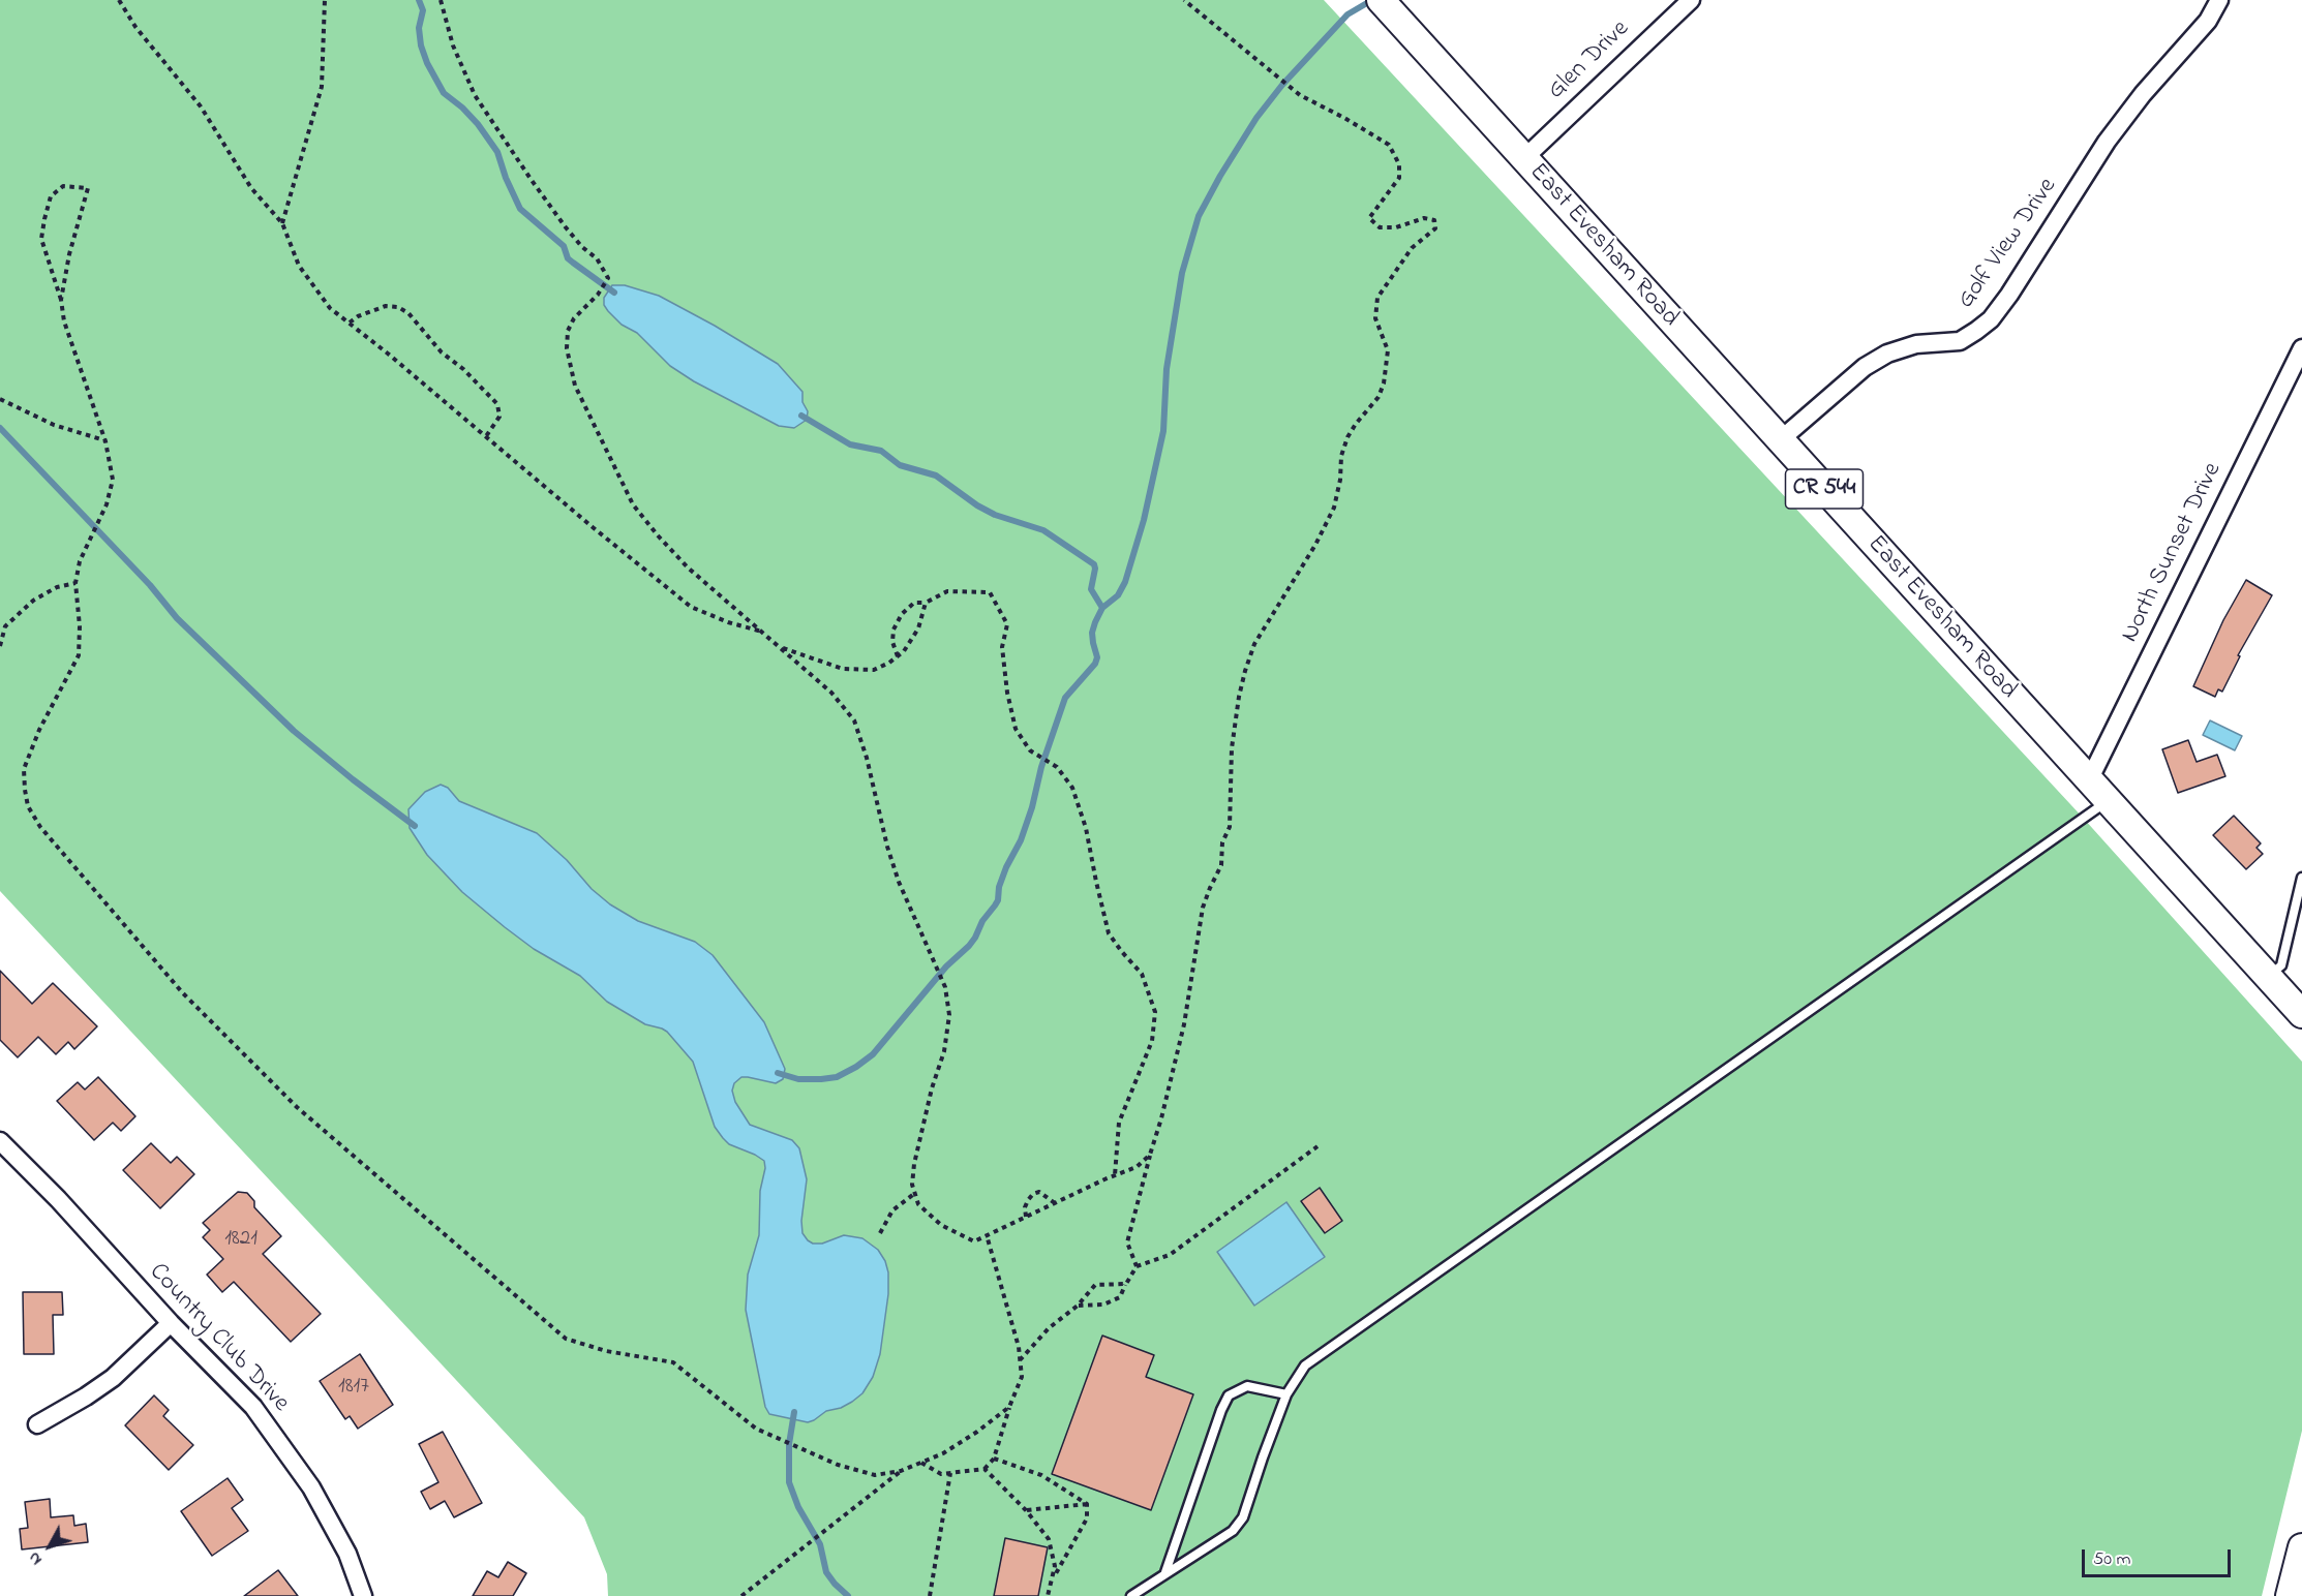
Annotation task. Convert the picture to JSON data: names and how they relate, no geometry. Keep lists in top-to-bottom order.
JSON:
{
  "streets": {
    "main road": ["East Evesham Road", "CR 544"],
    "street": [
      "Glen Drive",
      "Golf View Drive",
      "North Sunset Drive",
      "Country Club Drive"
    ]
  },
  "crossings": [
    ["Glen Drive", "East Evesham Road"],
    ["Golf View Drive", "East Evesham Road"],
    ["East Evesham Road", "North Sunset Drive"]
  ],
  "house_numbers": ["1821", "1817"],
  "scale_bar": "50 m",
  "north": "bottom left"
}
